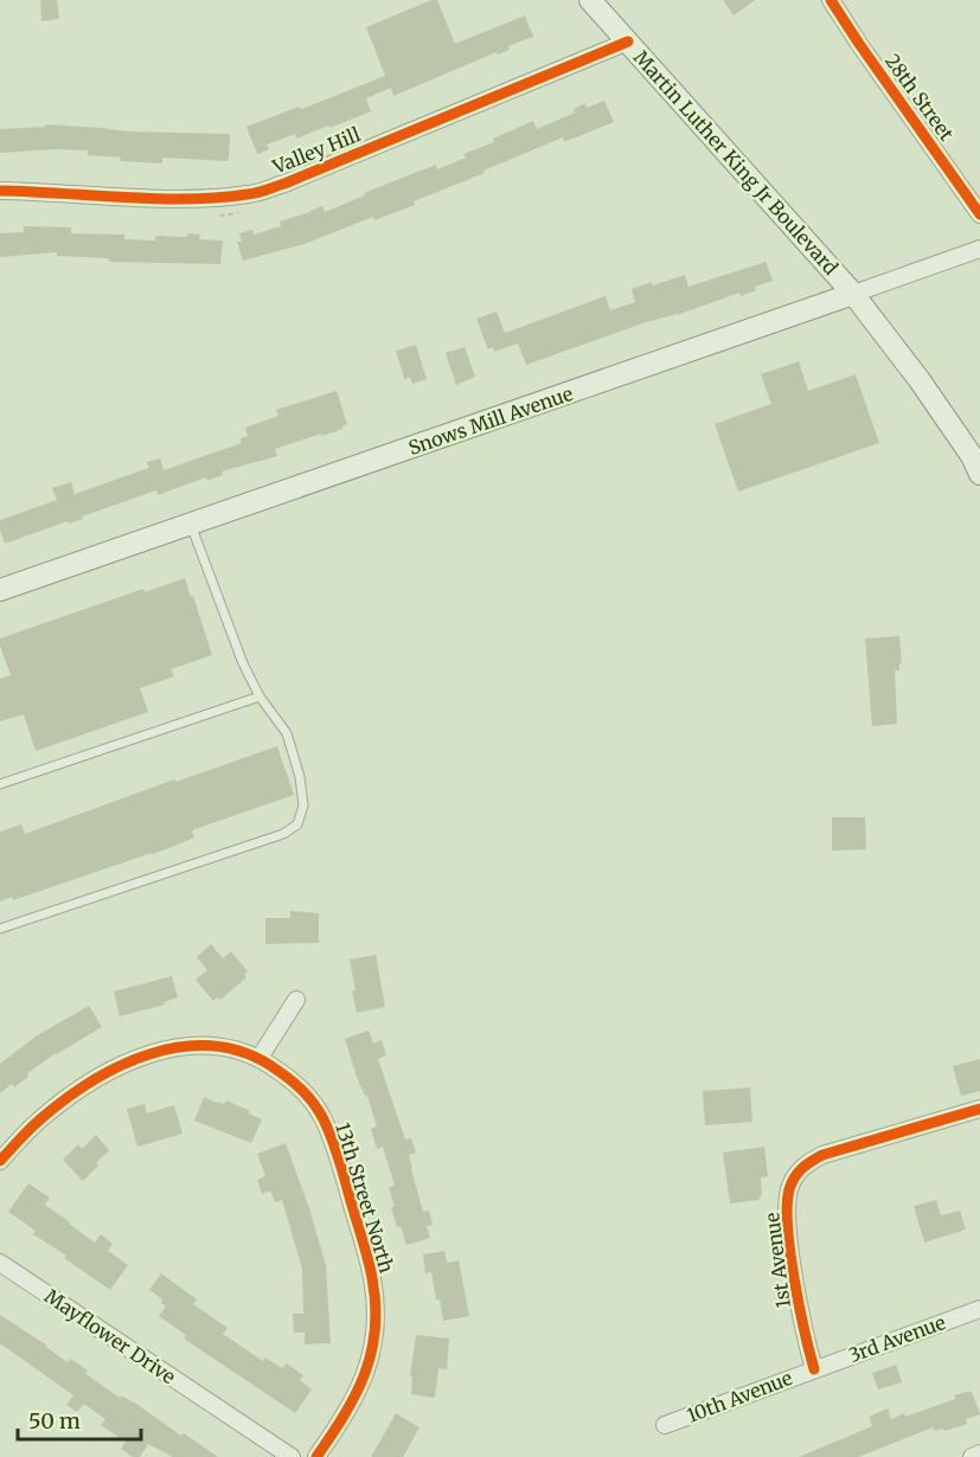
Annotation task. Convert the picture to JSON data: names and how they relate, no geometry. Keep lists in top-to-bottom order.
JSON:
{
  "streets": {
    "main road": ["Martin Luther King Jr Boulevard", "Snows Mill Avenue"],
    "street": [
      "28th Street",
      "Valley Hill",
      "13th Street North",
      "1st Avenue",
      "Mayflower Drive",
      "3rd Avenue",
      "10th Avenue"
    ]
  },
  "crossings": [
    ["Valley Hill", "Martin Luther King Jr Boulevard"],
    ["Martin Luther King Jr Boulevard", "Snows Mill Avenue"],
    ["1st Avenue", "3rd Avenue"],
    ["1st Avenue", "10th Avenue"],
    ["3rd Avenue", "10th Avenue"]
  ],
  "scale_bar": "50 m"
}
